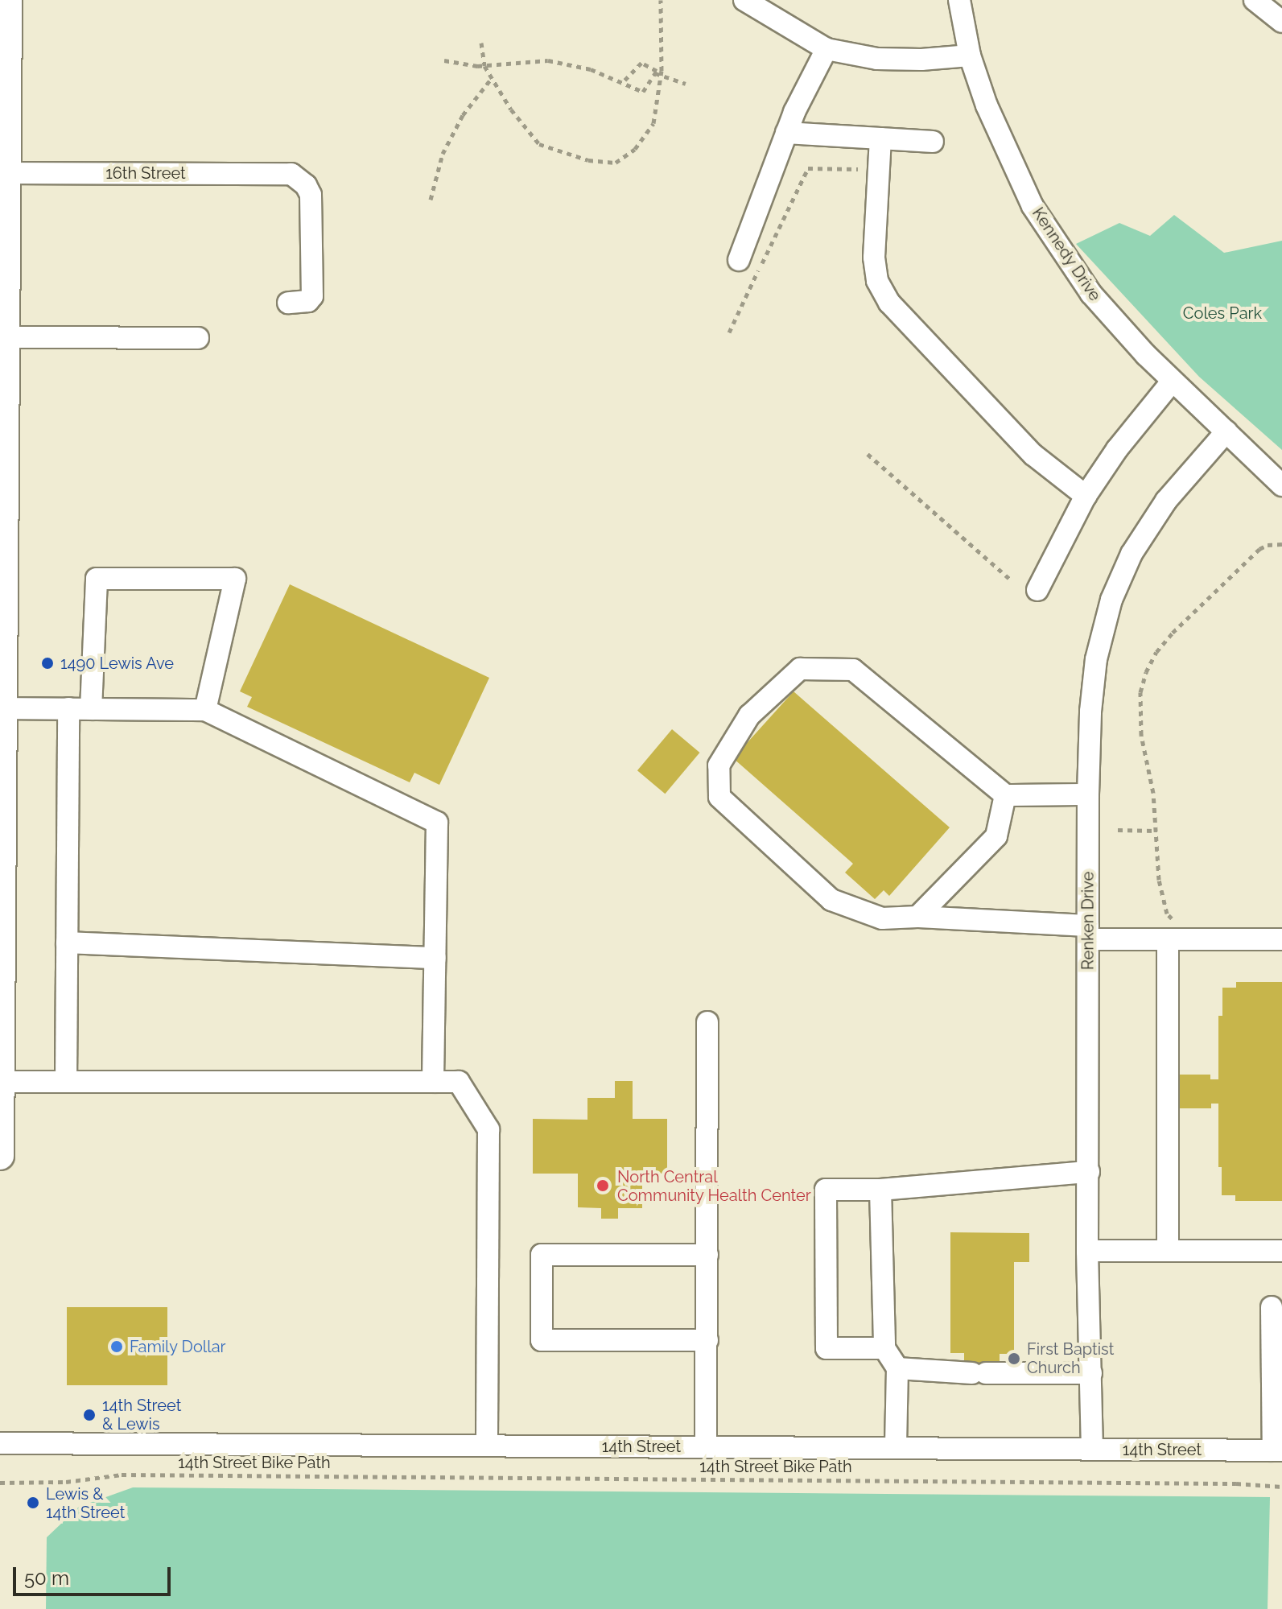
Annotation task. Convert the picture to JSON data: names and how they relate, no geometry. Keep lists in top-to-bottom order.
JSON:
{
  "streets": {
    "street": [
      "16th Street",
      "Kennedy Drive",
      "Renken Drive",
      "14th Street"
    ],
    "path": ["14th Street Bike Path"]
  },
  "crossings": [
    ["Kennedy Drive", "Renken Drive"],
    ["Renken Drive", "14th Street"]
  ],
  "parks": ["Coles Park"],
  "places": [
    "1490 Lewis Ave",
    "North Central Community Health Center",
    "Family Dollar",
    "First Baptist Church",
    "14th Street & Lewis",
    "Lewis & 14th Street"
  ],
  "scale_bar": "50 m"
}
